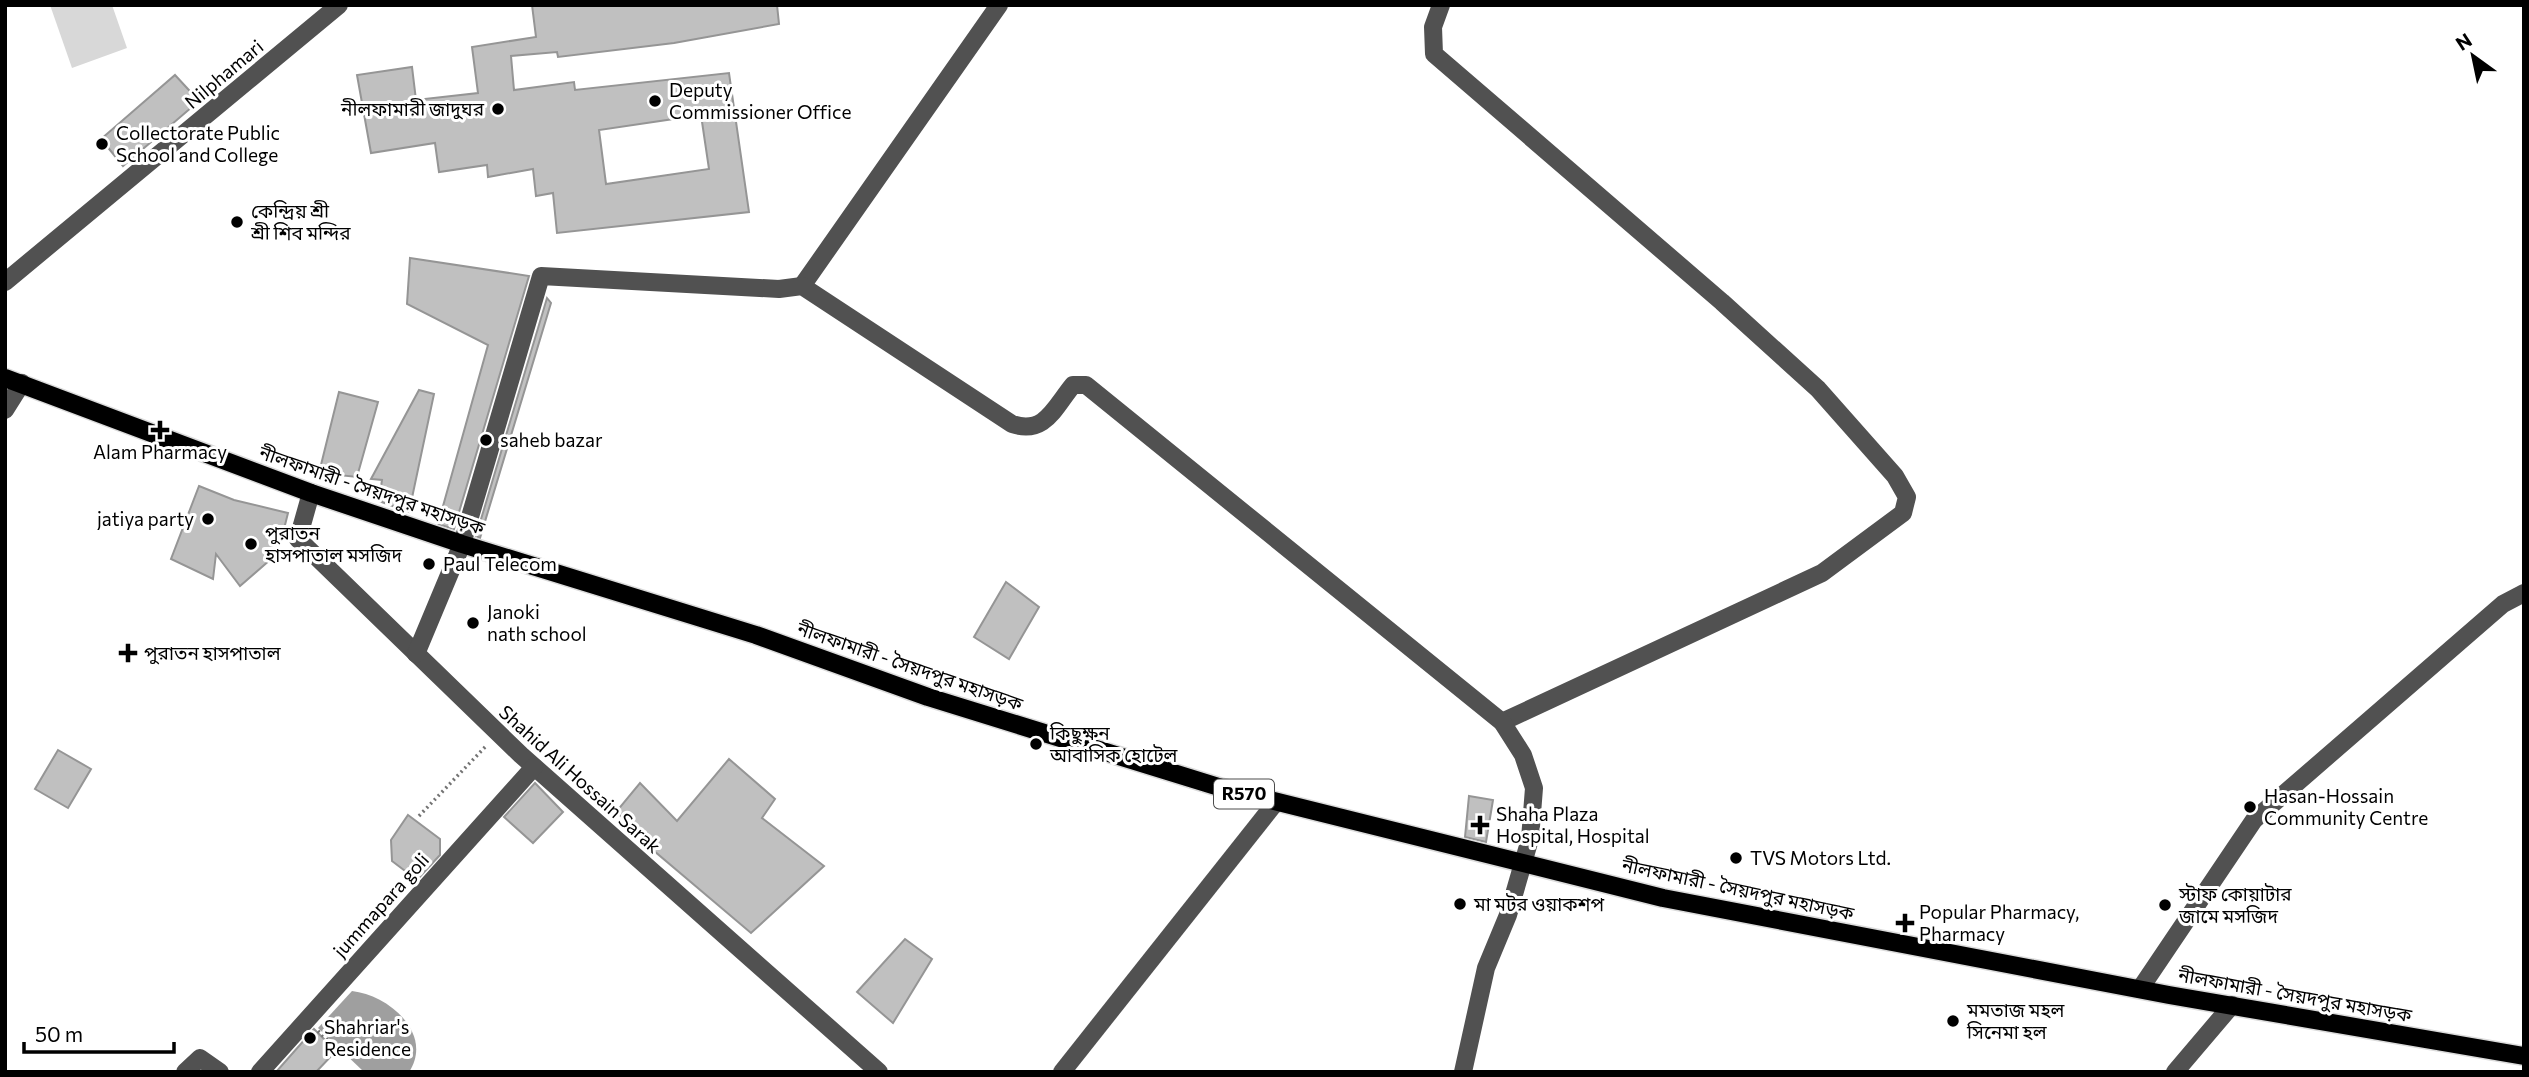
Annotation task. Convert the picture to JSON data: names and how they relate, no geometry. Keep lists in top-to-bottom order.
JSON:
{
  "streets": {
    "main road": ["নীলফামারী - সৈয়দপুর মহাসড়ক", "R570"],
    "street": ["Nilphamari", "Shahid Ali Hossain Sarak", "jummapara goli"]
  },
  "crossings": [
    ["নীলফামারী - সৈয়দপুর মহাসড়ক", "Shahid Ali Hossain Sarak"],
    ["Shahid Ali Hossain Sarak", "jummapara goli"]
  ],
  "places": {
    "other": [
      "Deputy Commissioner Office",
      "নীলফামারী জাদুঘর",
      "Collectorate Public School and College",
      "কেন্দ্রিয় শ্রী শ্রী শিব মন্দির",
      "saheb bazar",
      "jatiya party",
      "পুরাতন হাসপাতাল মসজিদ",
      "Paul Telecom",
      "Janoki nath school",
      "কিছুক্ষন আবাসিক হোটেল",
      "Hasan-Hossain Community Centre",
      "TVS Motors Ltd.",
      "মা মটর ওয়াকশপ",
      "স্টাফ কোয়াটার জামে মসজিদ",
      "মমতাজ মহল সিনেমা হল",
      "Shahriar's Residence"
    ],
    "health": [
      "Alam Pharmacy",
      "পুরাতন হাসপাতাল",
      "Shaha Plaza Hospital, Hospital",
      "Popular Pharmacy, Pharmacy"
    ]
  },
  "scale_bar": "50 m",
  "north": "top left"
}
